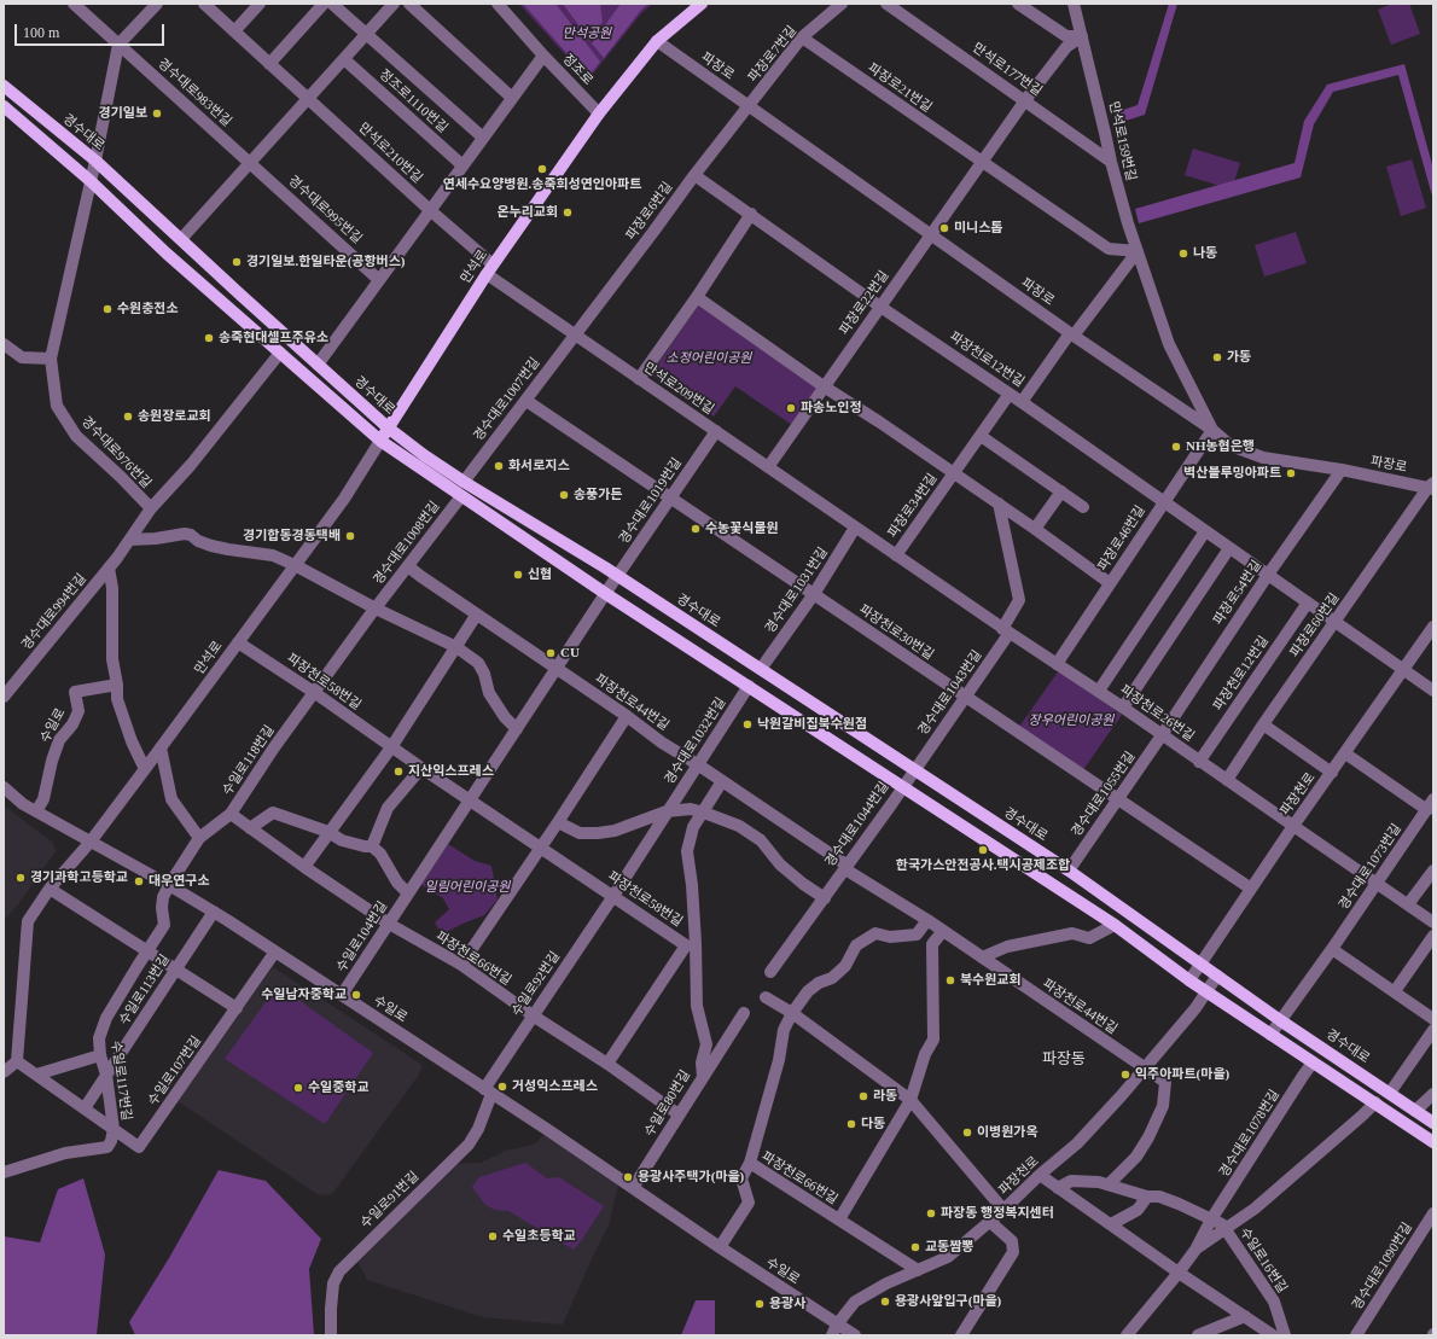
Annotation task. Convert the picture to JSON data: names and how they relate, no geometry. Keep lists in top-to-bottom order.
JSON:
{
  "streets": {
    "main road": ["경수대로", "만석로"],
    "street": [
      "파장로7번길",
      "파장로",
      "정조로",
      "만석로177번길",
      "파장로21번길",
      "경수대로983번길",
      "정조로1110번길",
      "만석로159번길",
      "만석로210번길",
      "경수대로995번길",
      "파장로6번길",
      "파장로22번길",
      "파장천로12번길",
      "만석로209번길",
      "경수대로1007번길",
      "경수대로976번길",
      "경수대로1019번길",
      "파장로34번길",
      "파장로46번길",
      "경수대로1008번길",
      "경수대로1031번길",
      "파장로54번길",
      "경수대로994번길",
      "파장로60번길",
      "파장천로30번길",
      "파장천로58번길",
      "경수대로1043번길",
      "파장천로44번길",
      "파장천로26번길",
      "수일로",
      "경수대로1032번길",
      "수일로118번길",
      "경수대로1055번길",
      "파장천로",
      "경수대로1044번길",
      "경수대로1073번길",
      "수일로104번길",
      "파장천로66번길",
      "수일로92번길",
      "수일로113번길",
      "수일로107번길",
      "수일로117번길",
      "수일로80번길",
      "경수대로1078번길",
      "수일로91번길",
      "수일로16번길",
      "경수대로1090번길"
    ]
  },
  "crossings": [
    ["파장로7번길", "파장로"],
    ["파장로7번길", "파장로21번길"],
    ["파장로7번길", "파장로6번길"],
    ["파장로", "만석로159번길"],
    ["파장로", "파장로6번길"],
    ["파장로", "만석로"],
    ["파장로", "파장로22번길"],
    ["파장로", "파장로46번길"],
    ["파장로", "파장로54번길"],
    ["파장로", "파장로60번길"],
    ["정조로", "만석로"],
    ["만석로177번길", "만석로159번길"],
    ["파장로21번길", "만석로159번길"],
    ["경수대로983번길", "경수대로995번길"],
    ["경수대로983번길", "경수대로976번길"],
    ["경수대로", "만석로"],
    ["경수대로", "경수대로1007번길"],
    ["경수대로", "경수대로976번길"],
    ["경수대로", "경수대로1019번길"],
    ["경수대로", "경수대로1031번길"],
    ["경수대로", "경수대로1043번길"],
    ["경수대로", "경수대로1055번길"],
    ["경수대로", "파장천로"],
    ["경수대로", "경수대로1044번길"],
    ["경수대로", "경수대로1073번길"],
    ["만석로159번길", "파장로46번길"],
    ["만석로210번길", "만석로"],
    ["만석로210번길", "만석로209번길"],
    ["파장로6번길", "파장천로12번길"],
    ["파장로6번길", "만석로209번길"],
    ["파장로6번길", "경수대로1007번길"],
    ["만석로", "만석로209번길"],
    ["만석로", "파장천로58번길"],
    ["만석로", "수일로"],
    ["만석로", "수일로107번길"],
    ["파장로22번길", "파장천로12번길"],
    ["파장로22번길", "만석로209번길"],
    ["파장로22번길", "파장로34번길"],
    ["파장천로12번길", "파장로34번길"],
    ["파장천로12번길", "파장로46번길"],
    ["파장천로12번길", "파장로54번길"],
    ["파장천로12번길", "파장로60번길"],
    ["파장천로12번길", "파장천로26번길"],
    ["파장천로12번길", "파장천로"],
    ["만석로209번길", "경수대로1007번길"],
    ["만석로209번길", "경수대로1019번길"],
    ["만석로209번길", "경수대로1031번길"],
    ["만석로209번길", "파장천로26번길"],
    ["경수대로1007번길", "파장천로30번길"],
    ["경수대로976번길", "경수대로994번길"],
    ["경수대로1019번길", "파장천로30번길"],
    ["경수대로1019번길", "파장천로44번길"],
    ["경수대로1019번길", "수일로104번길"],
    ["파장로34번길", "파장로46번길"],
    ["파장로34번길", "파장천로26번길"],
    ["파장로46번길", "파장천로26번길"],
    ["경수대로1008번길", "파장천로58번길"],
    ["경수대로1008번길", "파장천로44번길"],
    ["경수대로1008번길", "수일로118번길"],
    ["경수대로1031번길", "파장천로30번길"],
    ["경수대로1031번길", "파장천로26번길"],
    ["파장로54번길", "파장천로26번길"],
    ["파장로54번길", "경수대로1055번길"],
    ["파장로60번길", "파장천로26번길"],
    ["파장천로30번길", "경수대로1043번길"],
    ["파장천로30번길", "경수대로1055번길"],
    ["파장천로30번길", "파장천로"],
    ["파장천로58번길", "경수대로1032번길"],
    ["파장천로58번길", "수일로118번길"],
    ["파장천로58번길", "수일로104번길"],
    ["파장천로58번길", "파장천로66번길"],
    ["파장천로58번길", "수일로92번길"],
    ["경수대로1043번길", "파장천로26번길"],
    ["경수대로1043번길", "경수대로1044번길"],
    ["파장천로44번길", "경수대로1032번길"],
    ["파장천로44번길", "파장천로"],
    ["파장천로44번길", "경수대로1044번길"],
    ["파장천로44번길", "수일로104번길"],
    ["파장천로26번길", "경수대로1055번길"],
    ["파장천로26번길", "파장천로"],
    ["파장천로26번길", "경수대로1073번길"],
    ["수일로", "수일로118번길"],
    ["수일로", "파장천로"],
    ["수일로", "수일로104번길"],
    ["수일로", "수일로92번길"],
    ["수일로", "수일로113번길"],
    ["수일로", "수일로107번길"],
    ["수일로", "수일로117번길"],
    ["수일로", "수일로80번길"],
    ["수일로", "수일로91번길"],
    ["경수대로1032번길", "수일로92번길"],
    ["수일로118번길", "파장천로66번길"],
    ["수일로118번길", "수일로117번길"],
    ["파장천로", "파장천로66번길"],
    ["수일로104번길", "파장천로66번길"],
    ["파장천로66번길", "수일로92번길"],
    ["파장천로66번길", "수일로80번길"],
    ["수일로92번길", "수일로91번길"],
    ["수일로113번길", "수일로107번길"],
    ["수일로113번길", "수일로117번길"],
    ["수일로107번길", "수일로117번길"]
  ],
  "districts": ["파장동"],
  "parks": [
    "만석공원",
    "소정어린이공원",
    "장우어린이공원",
    "일림어린이공원"
  ],
  "places": [
    "경기일보",
    "연세수요양병원.송죽희성연인아파트",
    "온누리교회",
    "미니스톱",
    "나동",
    "경기일보.한일타운(공항버스)",
    "수원충전소",
    "송죽현대셀프주유소",
    "가동",
    "파송노인정",
    "송원장로교회",
    "NH농협은행",
    "화서로지스",
    "벽산블루밍아파트",
    "송풍가든",
    "수농꽃식물원",
    "경기합동경동택배",
    "신협",
    "CU",
    "낙원갈비집북수원점",
    "지산익스프레스",
    "한국가스안전공사.택시공제조합",
    "경기과학고등학교",
    "대우연구소",
    "북수원교회",
    "수일남자중학교",
    "익주아파트(마을)",
    "거성익스프레스",
    "수일중학교",
    "라동",
    "다동",
    "이병원가옥",
    "용광사주택가(마을)",
    "파장동 행정복지센터",
    "수일초등학교",
    "교동짬뽕",
    "용광사앞입구(마을)",
    "용광사"
  ],
  "scale_bar": "100 m"
}
